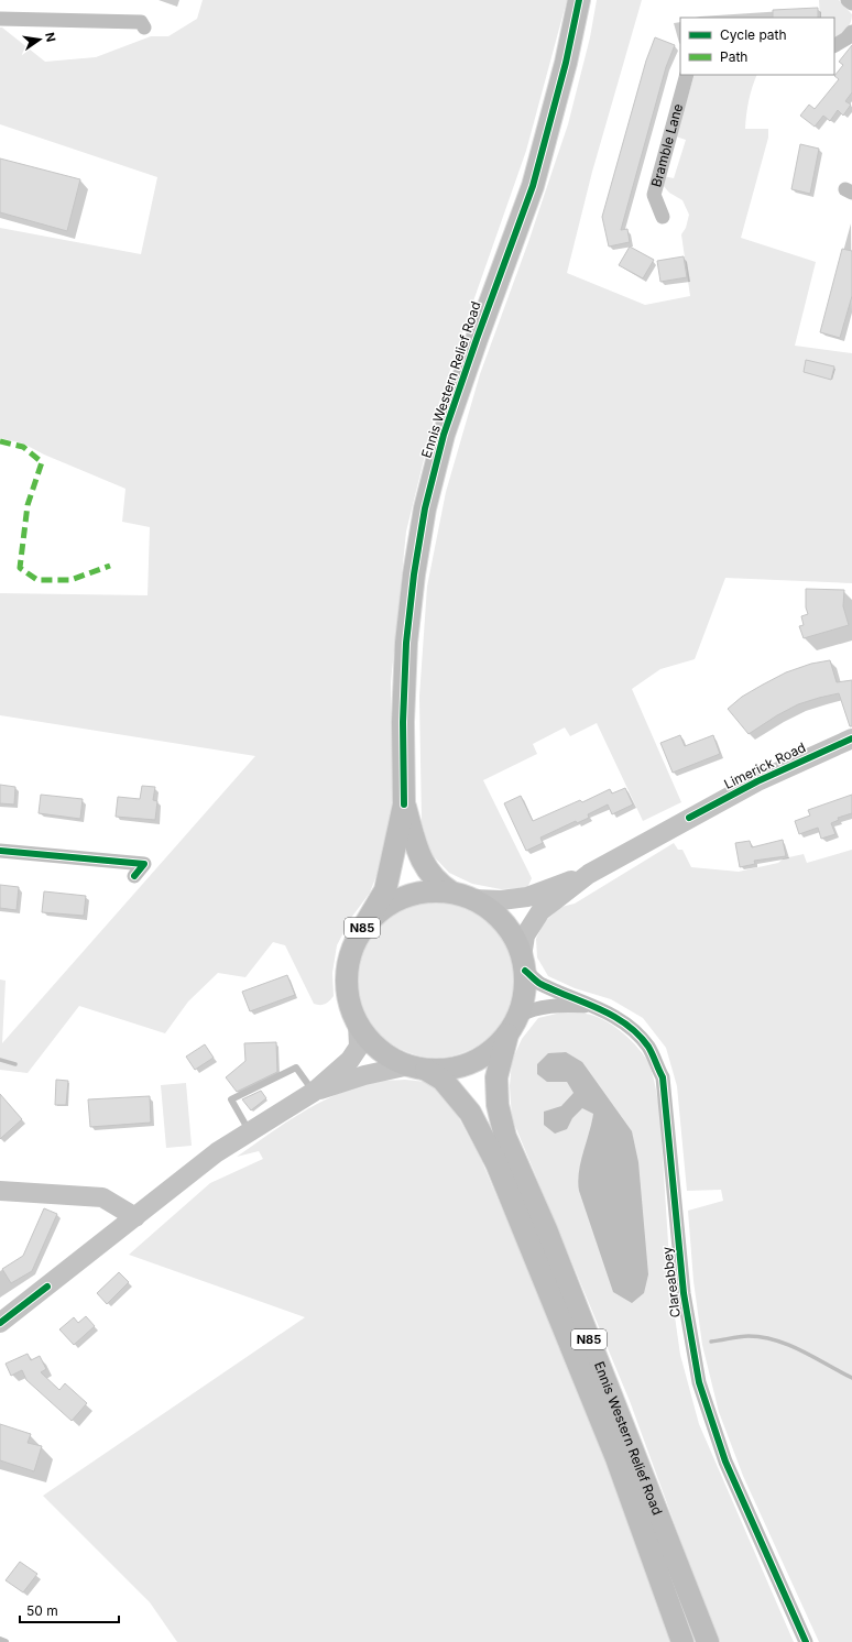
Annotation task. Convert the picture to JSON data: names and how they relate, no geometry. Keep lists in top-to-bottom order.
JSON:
{
  "streets": {
    "main road": ["Ennis Western Relief Road", "Limerick Road", "N85"],
    "street": ["Bramble Lane", "Clareabbey"]
  },
  "crossings": [
    ["Ennis Western Relief Road", "N85"],
    ["Ennis Western Relief Road", "Clareabbey"],
    ["N85", "Clareabbey"]
  ],
  "legend": ["Cycle path", "Path"],
  "scale_bar": "50 m",
  "north": "right"
}
